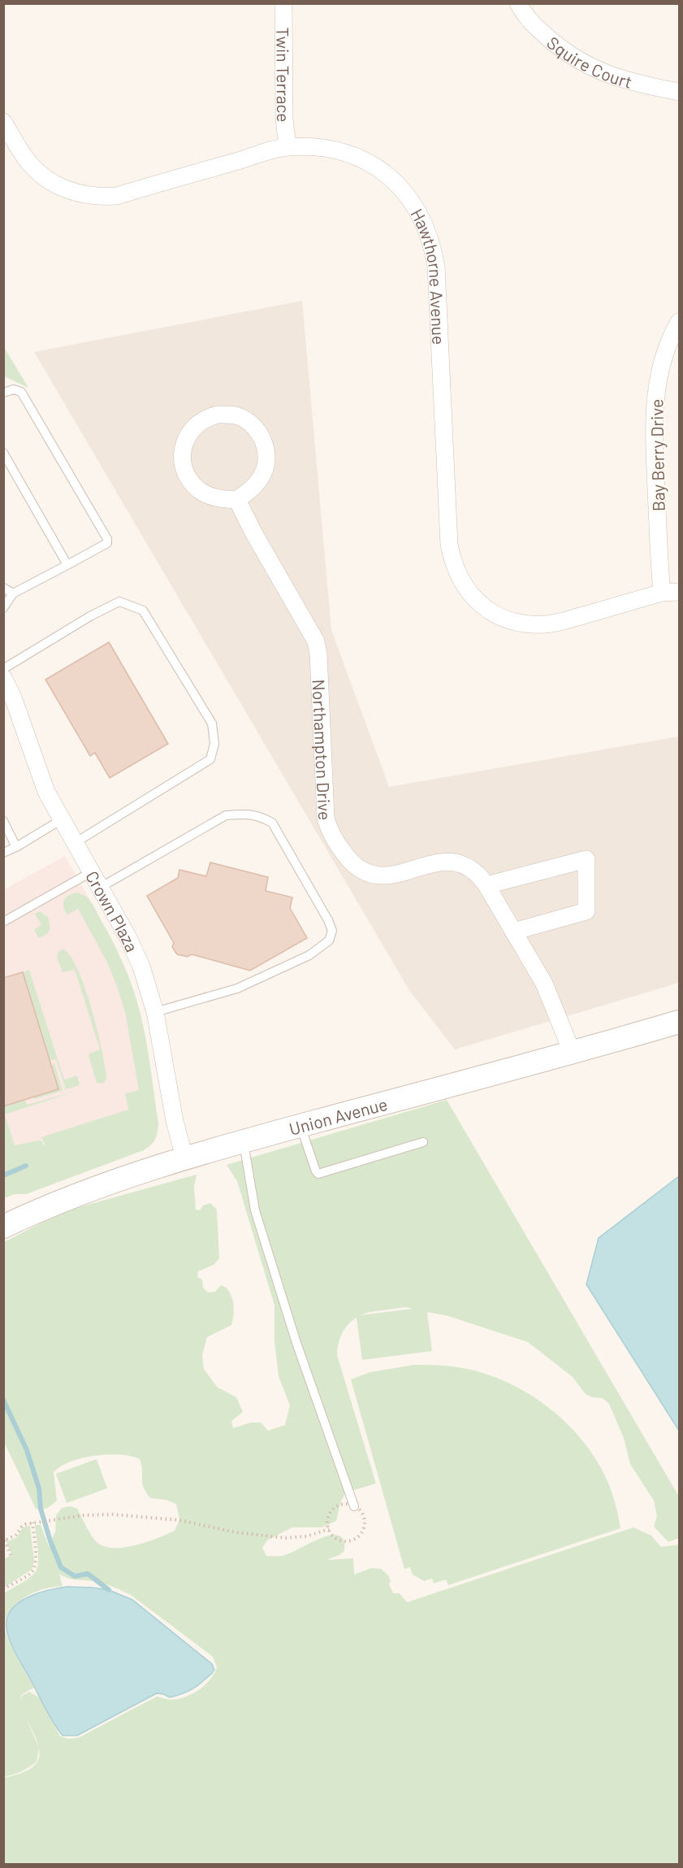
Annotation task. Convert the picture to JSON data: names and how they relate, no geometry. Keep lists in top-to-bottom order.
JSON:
{
  "streets": {
    "street": [
      "Squire Court",
      "Twin Terrace",
      "Hawthorne Avenue",
      "Bay Berry Drive",
      "Northampton Drive",
      "Crown Plaza",
      "Union Avenue"
    ]
  },
  "crossings": [
    ["Twin Terrace", "Hawthorne Avenue"],
    ["Hawthorne Avenue", "Bay Berry Drive"],
    ["Northampton Drive", "Union Avenue"],
    ["Crown Plaza", "Union Avenue"]
  ]
}
